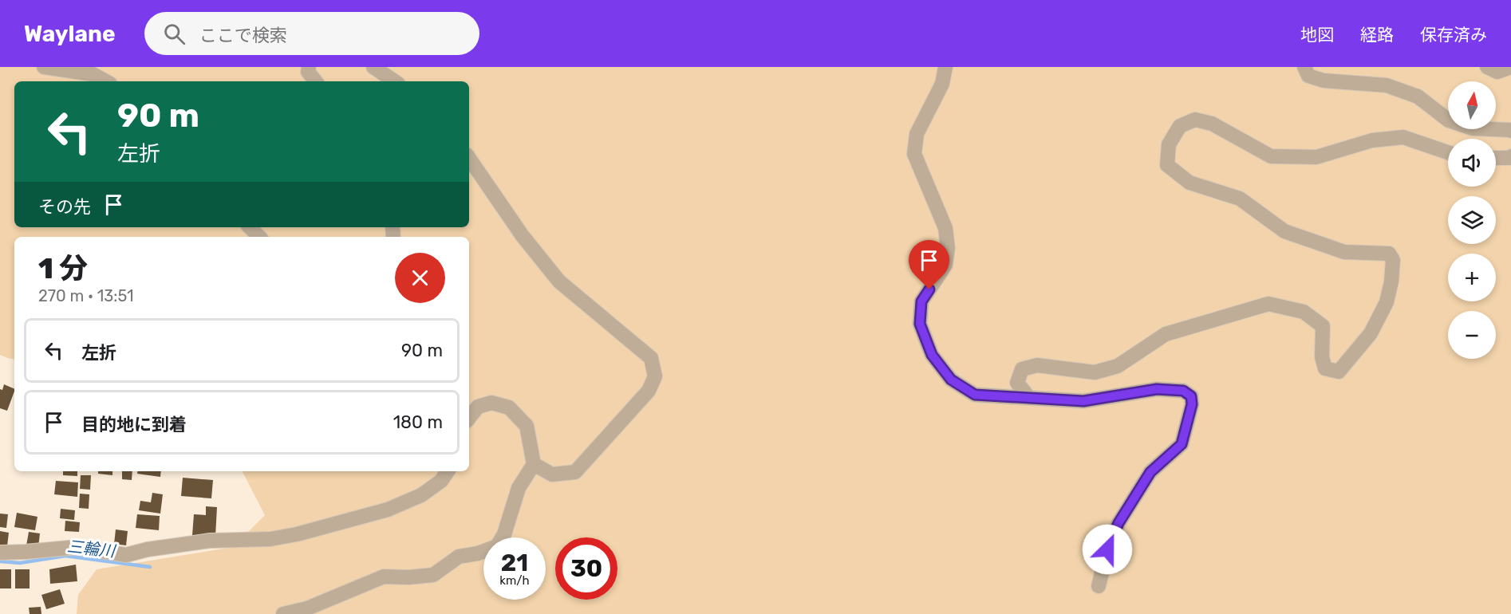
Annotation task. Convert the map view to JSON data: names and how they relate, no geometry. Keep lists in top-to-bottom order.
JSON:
{
  "water": ["三輪川"],
  "north": "top",
  "page": {
    "header": "Waylane",
    "search": "ここで検索",
    "nav": ["地図", "経路", "保存済み"],
    "map_buttons": ["+", "−"],
    "turn": ["90 m", "左折"],
    "then": "その先",
    "heading": ["1 分", "270 m · 13:51"],
    "list": [
      {
        "name": "左折",
        "value": "90 m"
      },
      {
        "name": "目的地に到着",
        "value": "180 m"
      }
    ],
    "speed": "21 km/h",
    "limit": "30"
  }
}
